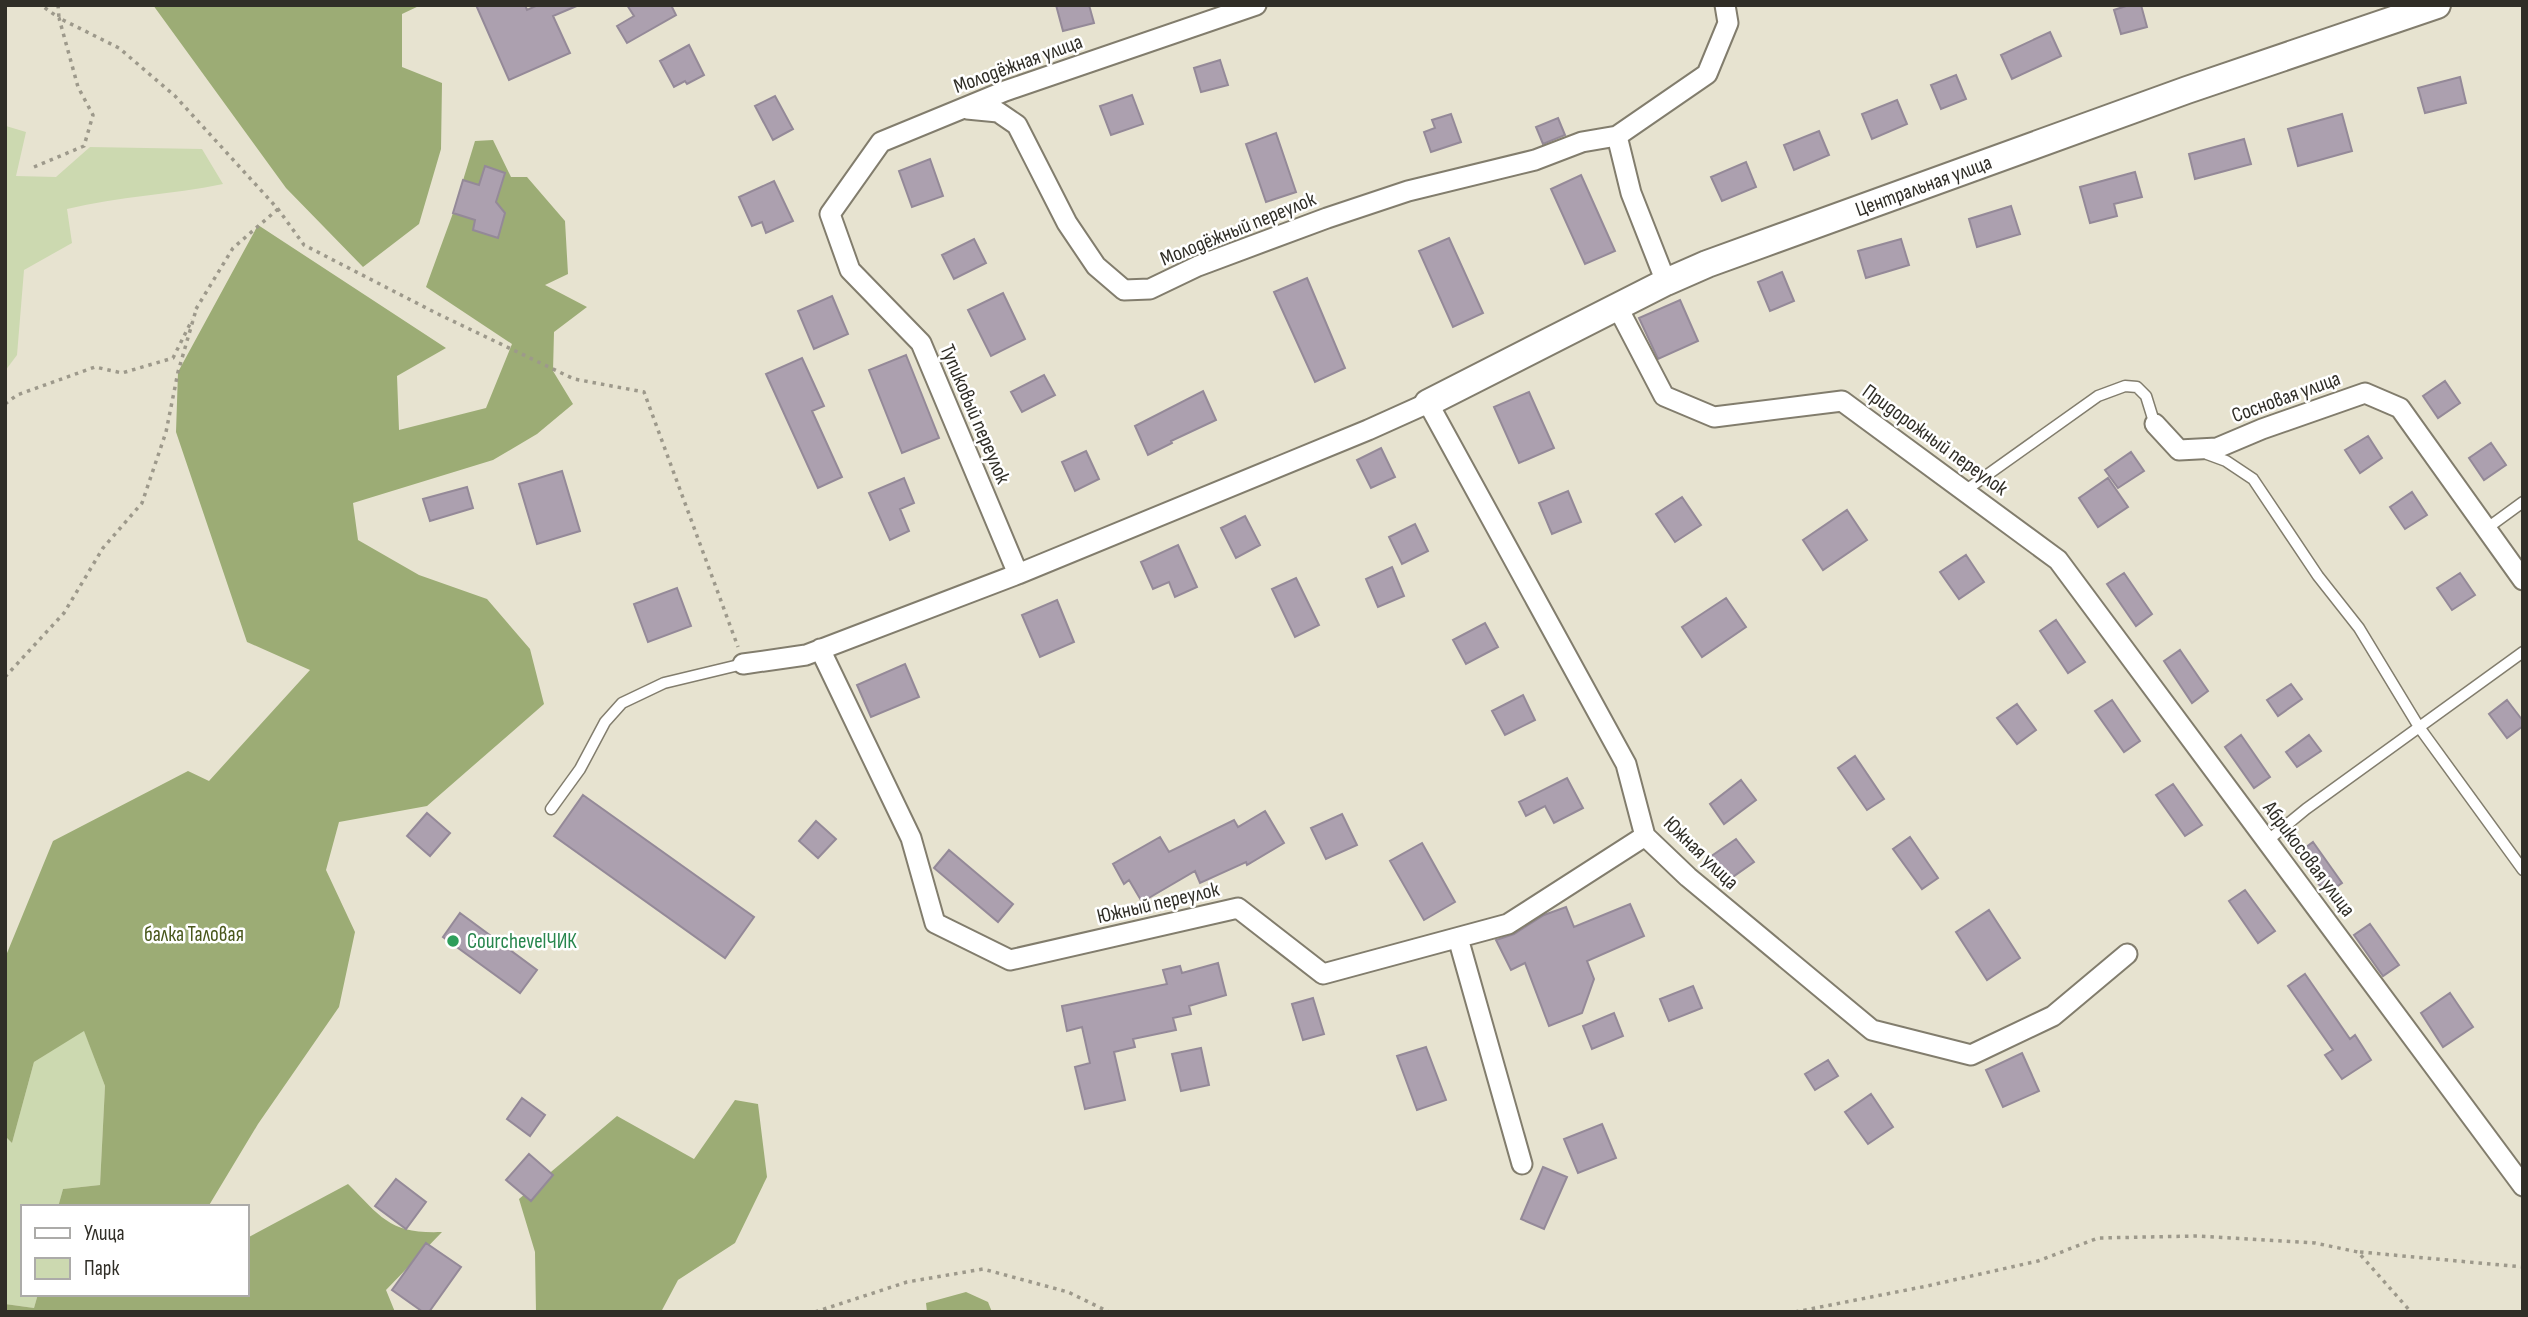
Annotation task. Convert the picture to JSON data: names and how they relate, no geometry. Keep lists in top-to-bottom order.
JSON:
{
  "streets": {
    "street": [
      "Молодёжная улица",
      "Центральная улица",
      "Молодёжный переулок",
      "Сосновая улица",
      "Тупиковый переулок",
      "Придорожный переулок",
      "Южная улица",
      "Абрикосовая улица",
      "Южный переулок"
    ]
  },
  "crossings": [
    ["Молодёжная улица", "Молодёжный переулок"],
    ["Молодёжная улица", "Тупиковый переулок"],
    ["Центральная улица", "Придорожный переулок"],
    ["Центральная улица", "Южная улица"],
    ["Придорожный переулок", "Абрикосовая улица"],
    ["Южная улица", "Южный переулок"]
  ],
  "parks": ["балка Таловая"],
  "places": ["CourсhevelЧИК"],
  "legend": ["Улица", "Парк"]
}
